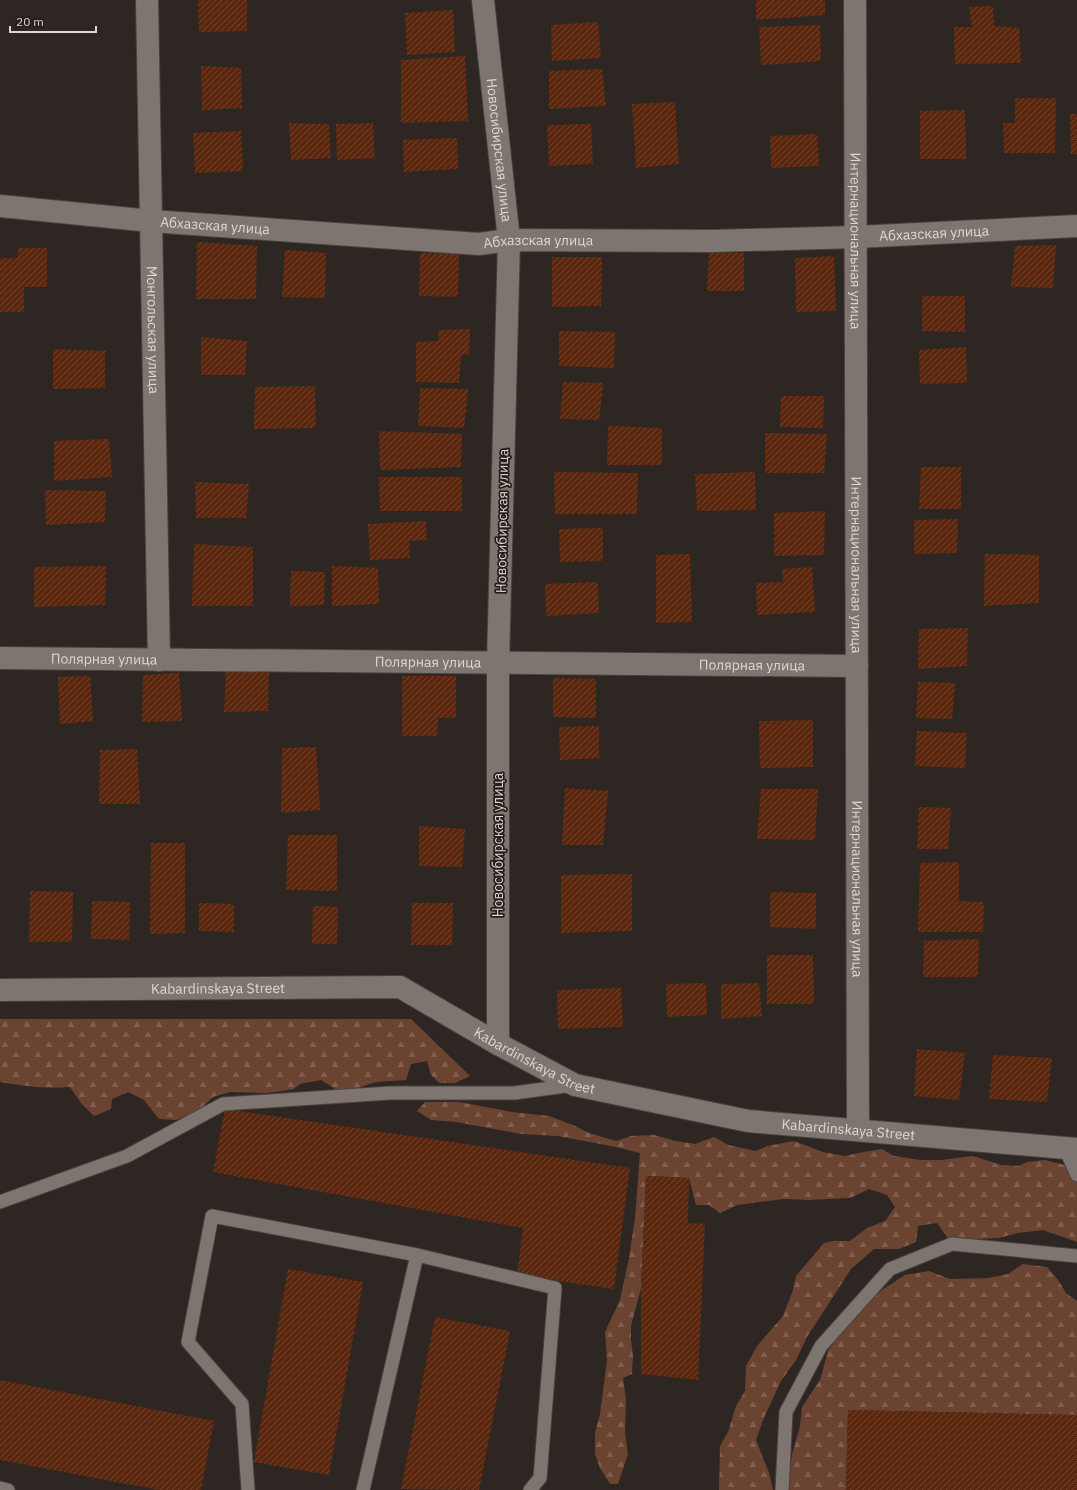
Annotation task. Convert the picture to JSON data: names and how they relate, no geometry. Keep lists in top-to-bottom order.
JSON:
{
  "streets": {
    "street": [
      "Новосибирская улица",
      "Абхазская улица",
      "Интернациональная улица",
      "Монгольская улица",
      "Полярная улица",
      "Kabardinskaya Street"
    ]
  },
  "crossings": [
    ["Новосибирская улица", "Абхазская улица"],
    ["Новосибирская улица", "Полярная улица"],
    ["Новосибирская улица", "Kabardinskaya Street"],
    ["Абхазская улица", "Интернациональная улица"],
    ["Абхазская улица", "Монгольская улица"],
    ["Интернациональная улица", "Полярная улица"],
    ["Интернациональная улица", "Kabardinskaya Street"],
    ["Монгольская улица", "Полярная улица"]
  ],
  "scale_bar": "20 m"
}
